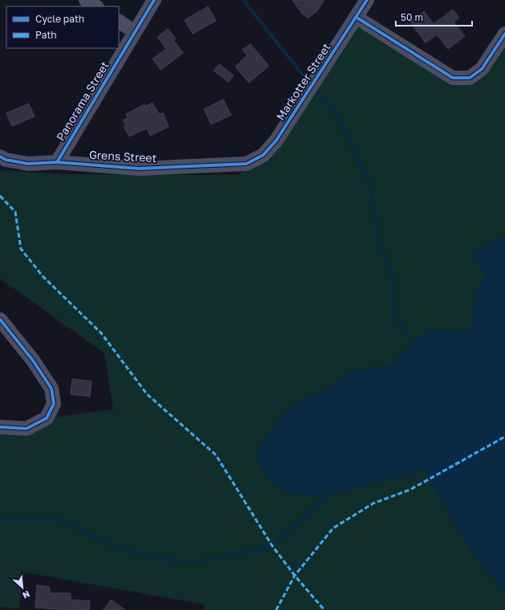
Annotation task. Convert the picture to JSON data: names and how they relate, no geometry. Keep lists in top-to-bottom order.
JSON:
{
  "streets": {
    "street": ["Markotter Street", "Panorama Street", "Grens Street"]
  },
  "crossings": [
    ["Markotter Street", "Grens Street"],
    ["Panorama Street", "Grens Street"]
  ],
  "legend": ["Cycle path", "Path"],
  "scale_bar": "50 m",
  "north": "bottom right"
}
